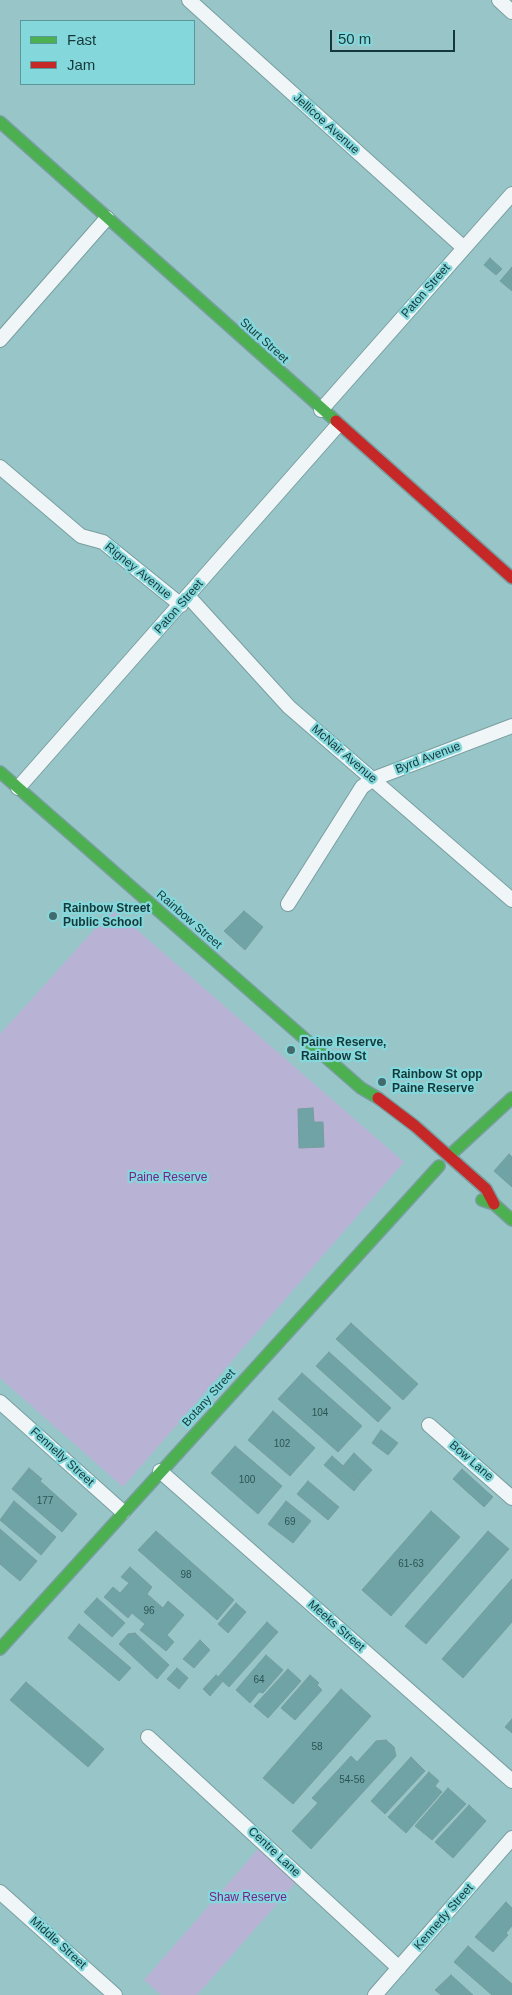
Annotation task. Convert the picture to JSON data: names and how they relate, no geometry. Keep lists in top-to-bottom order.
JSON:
{
  "streets": {
    "street": [
      "Jellicoe Avenue",
      "Paton Street",
      "Sturt Street",
      "Rigney Avenue",
      "McNair Avenue",
      "Byrd Avenue",
      "Rainbow Street",
      "Botany Street",
      "Fennelly Street",
      "Bow Lane",
      "Meeks Street",
      "Centre Lane",
      "Kennedy Street",
      "Middle Street"
    ]
  },
  "crossings": [
    ["Jellicoe Avenue", "Paton Street"],
    ["Paton Street", "Sturt Street"],
    ["Paton Street", "Rigney Avenue"],
    ["Paton Street", "McNair Avenue"],
    ["Paton Street", "Rainbow Street"],
    ["Rigney Avenue", "McNair Avenue"],
    ["McNair Avenue", "Byrd Avenue"],
    ["Botany Street", "Fennelly Street"],
    ["Botany Street", "Meeks Street"],
    ["Centre Lane", "Kennedy Street"]
  ],
  "parks": ["Paine Reserve", "Shaw Reserve"],
  "places": ["Rainbow Street Public School", "Paine Reserve, Rainbow St", "Rainbow St opp Paine Reserve"],
  "house_numbers": [
    "104",
    "102",
    "100",
    "177",
    "69",
    "61-63",
    "98",
    "96",
    "64",
    "58",
    "54-56"
  ],
  "legend": ["Fast", "Jam"],
  "scale_bar": "50 m"
}
